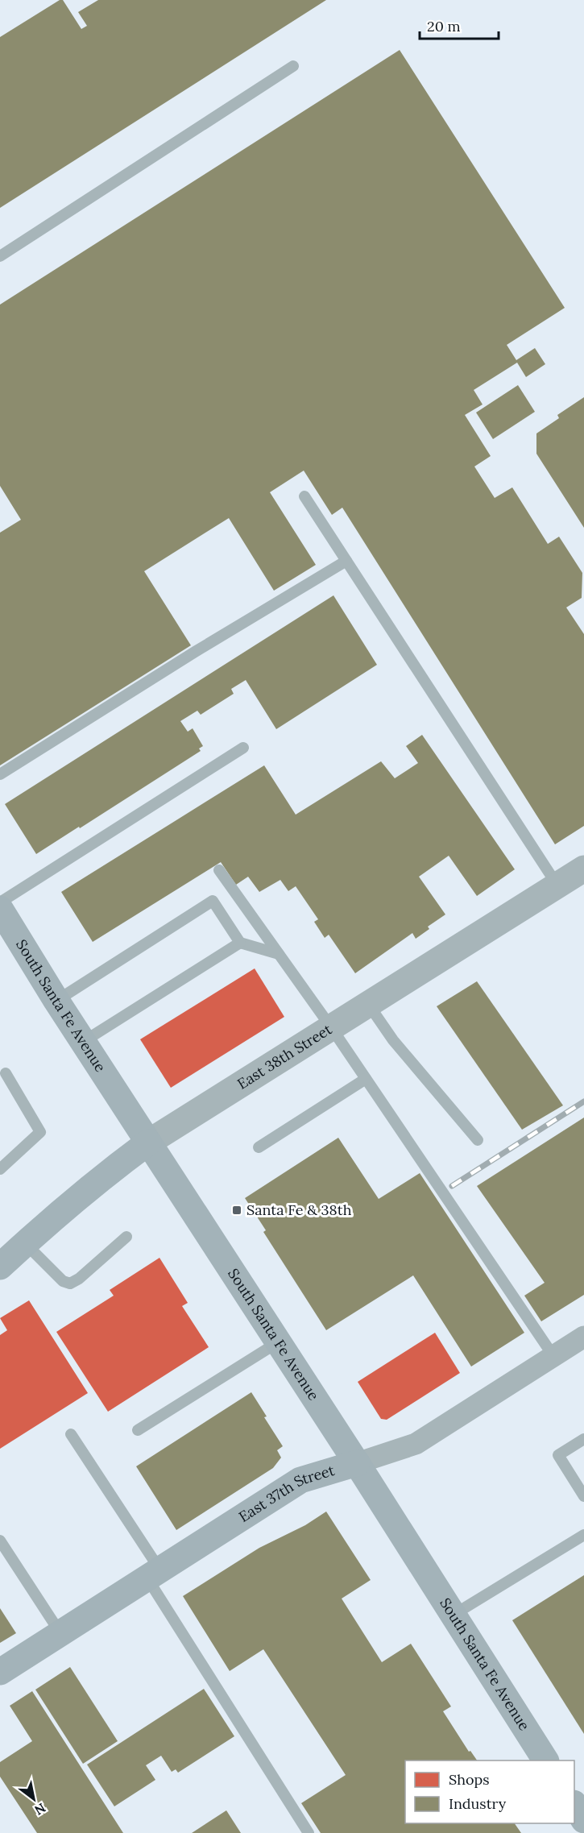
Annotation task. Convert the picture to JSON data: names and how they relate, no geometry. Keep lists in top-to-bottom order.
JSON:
{
  "streets": {
    "main road": ["South Santa Fe Avenue", "East 38th Street", "East 37th Street"]
  },
  "crossings": [
    ["South Santa Fe Avenue", "East 38th Street"],
    ["South Santa Fe Avenue", "East 37th Street"]
  ],
  "places": {
    "transit": ["Santa Fe & 38th"]
  },
  "legend": ["Shops", "Industry"],
  "scale_bar": "20 m",
  "north": "bottom right"
}
